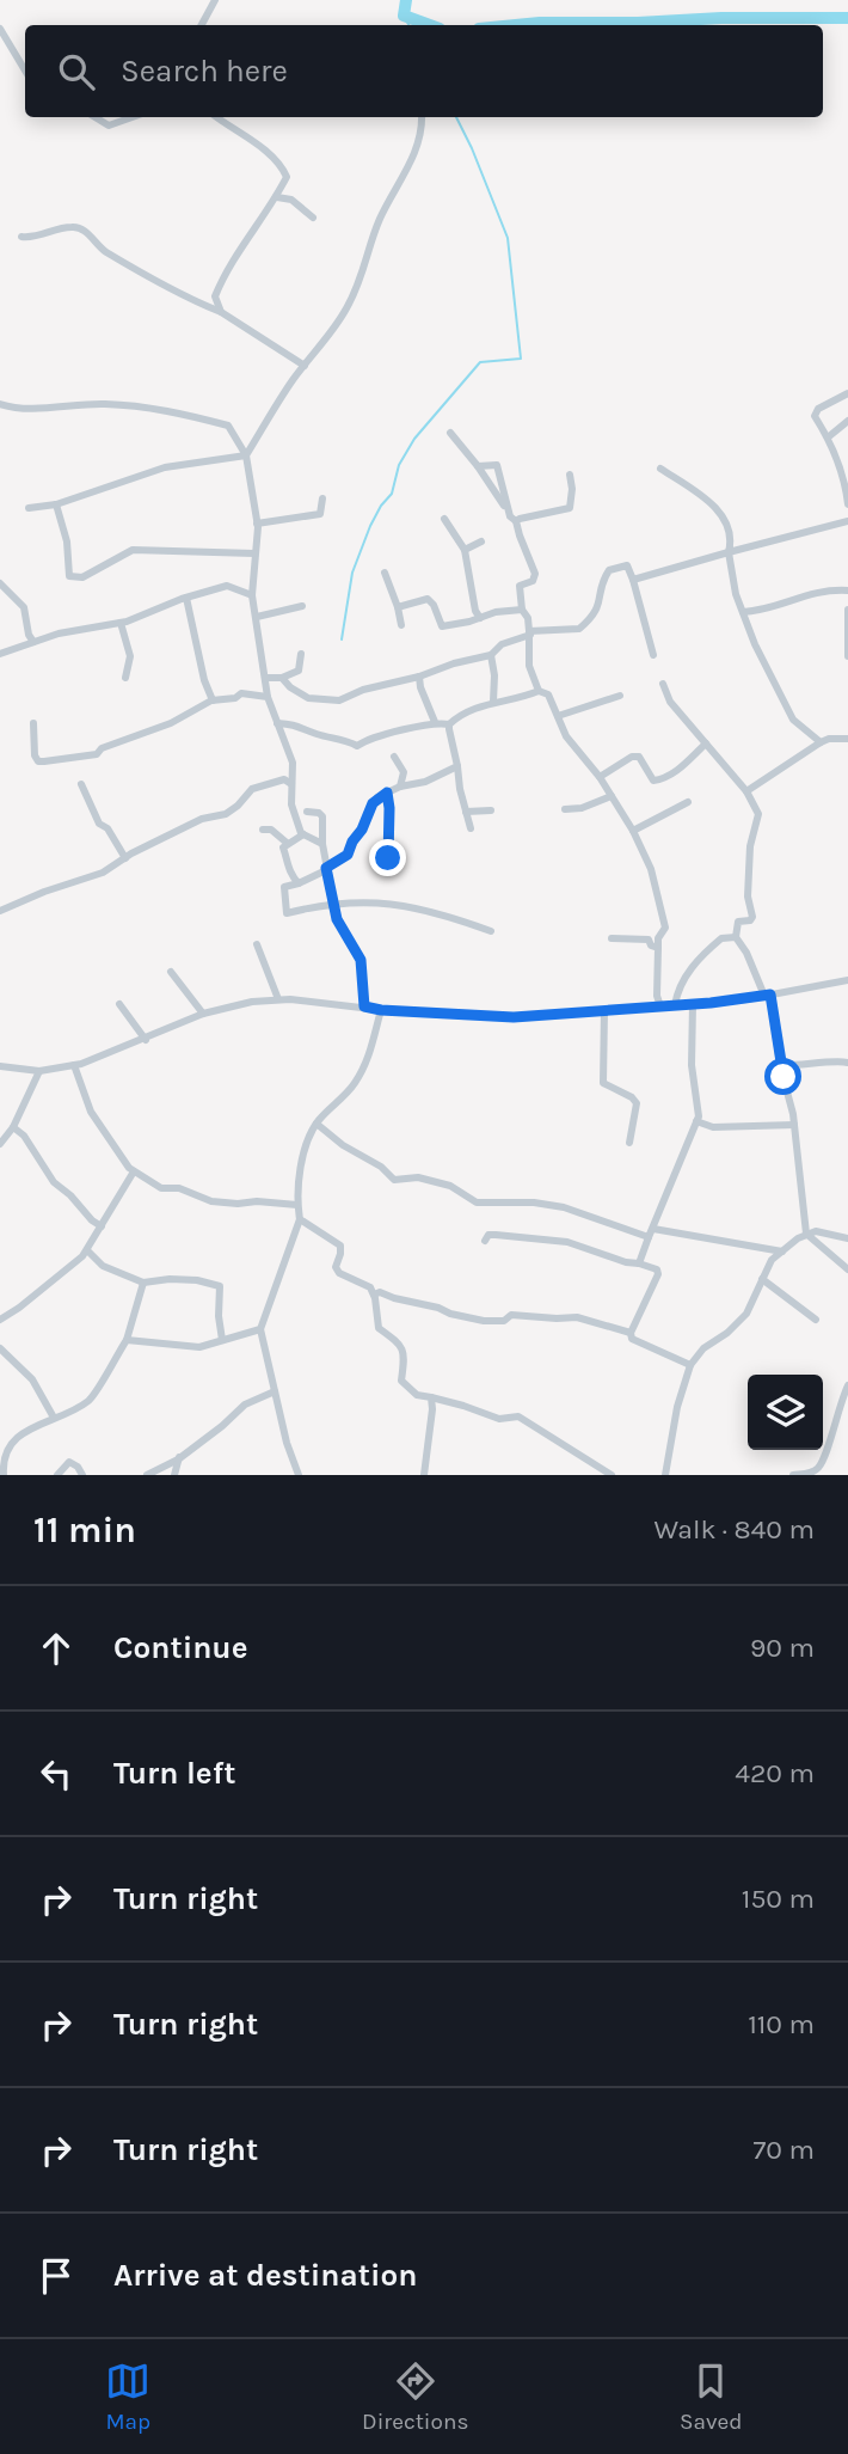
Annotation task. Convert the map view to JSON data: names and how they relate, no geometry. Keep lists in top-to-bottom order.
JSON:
{
  "page": {
    "search": "Search here",
    "heading": ["11 min", "Walk · 840 m"],
    "list": [
      ["Continue", "90 m"],
      ["Turn left", "420 m"],
      ["Turn right", "150 m"],
      ["Turn right", "110 m"],
      ["Turn right", "70 m"],
      "Arrive at destination"
    ],
    "nav": ["Map", "Directions", "Saved"]
  }
}
